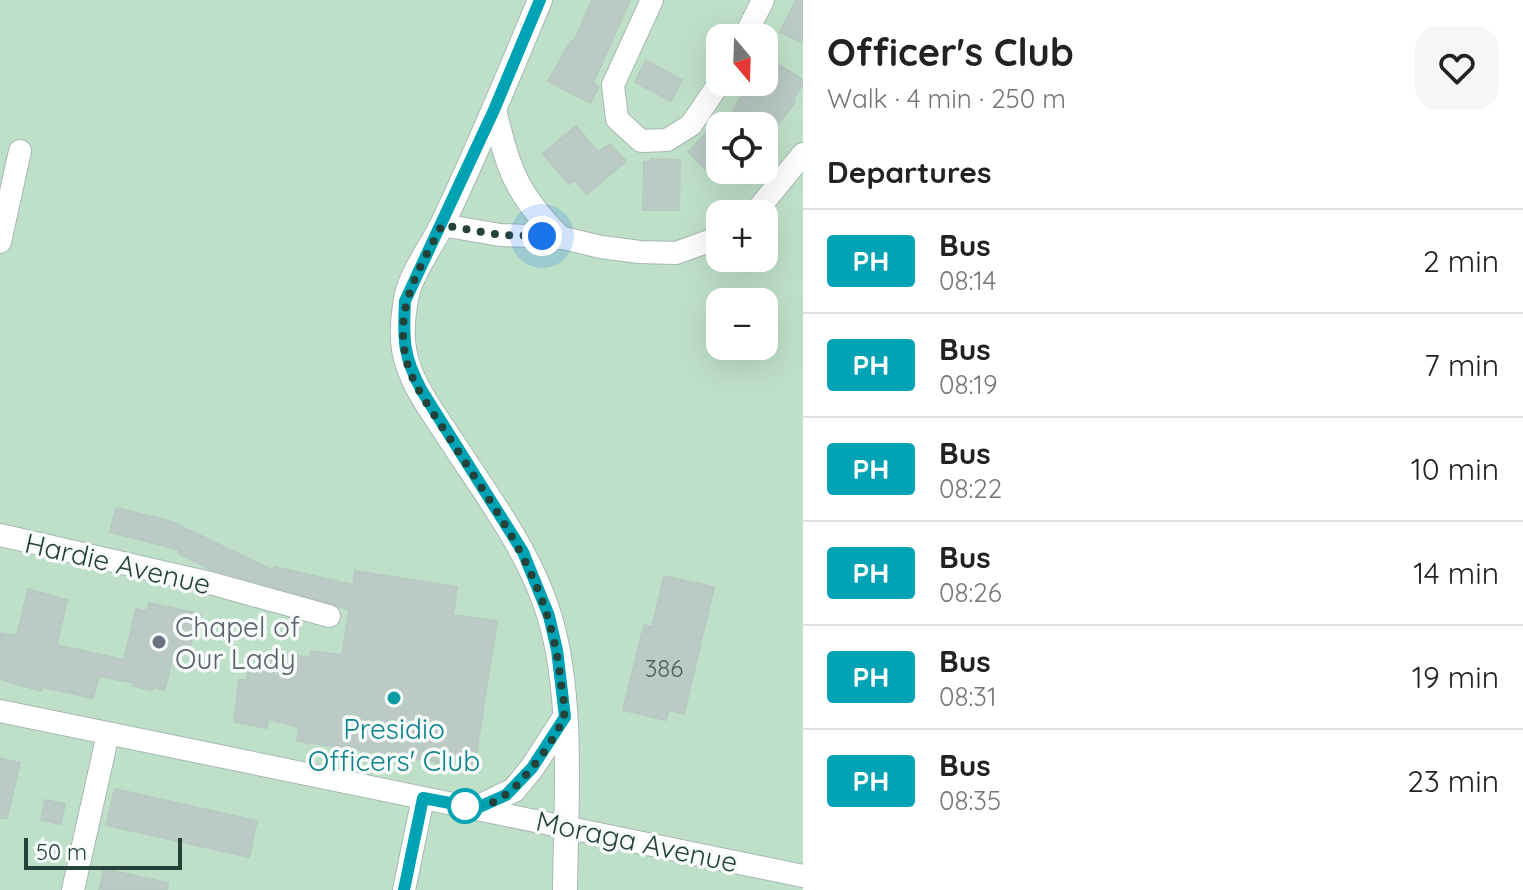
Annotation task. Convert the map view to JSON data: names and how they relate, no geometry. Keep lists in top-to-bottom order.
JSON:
{
  "streets": {
    "street": ["Hardie Avenue", "Moraga Avenue"]
  },
  "places": ["Chapel of Our Lady", "Presidio Officers' Club"],
  "lines": ["bus line PH"],
  "house_numbers": ["386"],
  "scale_bar": "50 m",
  "north": "bottom",
  "page": {
    "heading": [
      ["Officer's Club", "Walk · 4 min · 250 m"],
      "Departures"
    ],
    "map_buttons": ["+", "−"],
    "list": [
      {
        "mark": "PH",
        "name": "Bus",
        "note": "08:14",
        "value": "2 min"
      },
      {
        "mark": "PH",
        "name": "Bus",
        "note": "08:19",
        "value": "7 min"
      },
      {
        "mark": "PH",
        "name": "Bus",
        "note": "08:22",
        "value": "10 min"
      },
      {
        "mark": "PH",
        "name": "Bus",
        "note": "08:26",
        "value": "14 min"
      },
      {
        "mark": "PH",
        "name": "Bus",
        "note": "08:31",
        "value": "19 min"
      },
      {
        "mark": "PH",
        "name": "Bus",
        "note": "08:35",
        "value": "23 min"
      }
    ],
    "scale": "50 m"
  }
}
